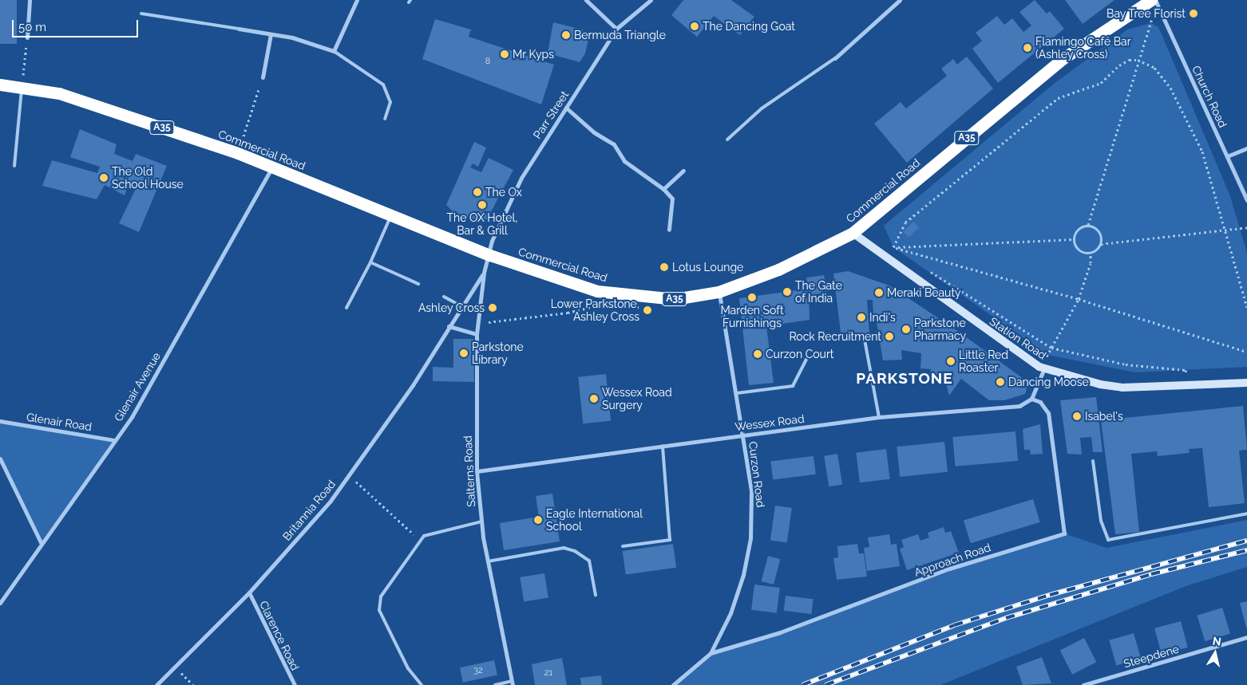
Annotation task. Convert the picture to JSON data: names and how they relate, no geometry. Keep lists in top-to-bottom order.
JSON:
{
  "streets": {
    "highway": ["A35", "Commercial Road"],
    "street": [
      "Church Road",
      "Parr Street",
      "Station Road",
      "Glenair Avenue",
      "Glenair Road",
      "Wessex Road",
      "Salterns Road",
      "Curzon Road",
      "Britannia Road",
      "Approach Road",
      "Clarence Road",
      "Steepdene"
    ]
  },
  "crossings": [
    ["Parr Street", "Commercial Road"],
    ["Parr Street", "Salterns Road"],
    ["Commercial Road", "Station Road"],
    ["Commercial Road", "Glenair Avenue"],
    ["Commercial Road", "Salterns Road"],
    ["Commercial Road", "Curzon Road"],
    ["Glenair Avenue", "Glenair Road"],
    ["Wessex Road", "Salterns Road"],
    ["Wessex Road", "Curzon Road"],
    ["Wessex Road", "Approach Road"],
    ["Salterns Road", "Britannia Road"],
    ["Curzon Road", "Approach Road"],
    ["Britannia Road", "Clarence Road"]
  ],
  "districts": ["PARKSTONE"],
  "places": [
    "Bay Tree Florist",
    "The Dancing Goat",
    "Bermuda Triangle",
    "Flamingo Café Bar (Ashley Cross)",
    "Mr Kyps",
    "The Old School House",
    "The Ox",
    "The OX Hotel, Bar & Grill",
    "Lotus Lounge",
    "The Gate of India",
    "Meraki Beauty",
    "Marden Soft Furnishings",
    "Ashley Cross",
    "Lower Parkstone, Ashley Cross",
    "Indi's",
    "Parkstone Pharmacy",
    "Rock Recruitment",
    "Parkstone Library",
    "Curzon Court",
    "Little Red Roaster",
    "Dancing Moose",
    "Wessex Road Surgery",
    "Isabel's",
    "Eagle International School"
  ],
  "house_numbers": ["8", "32", "21"],
  "scale_bar": "50 m",
  "north": "top"
}
